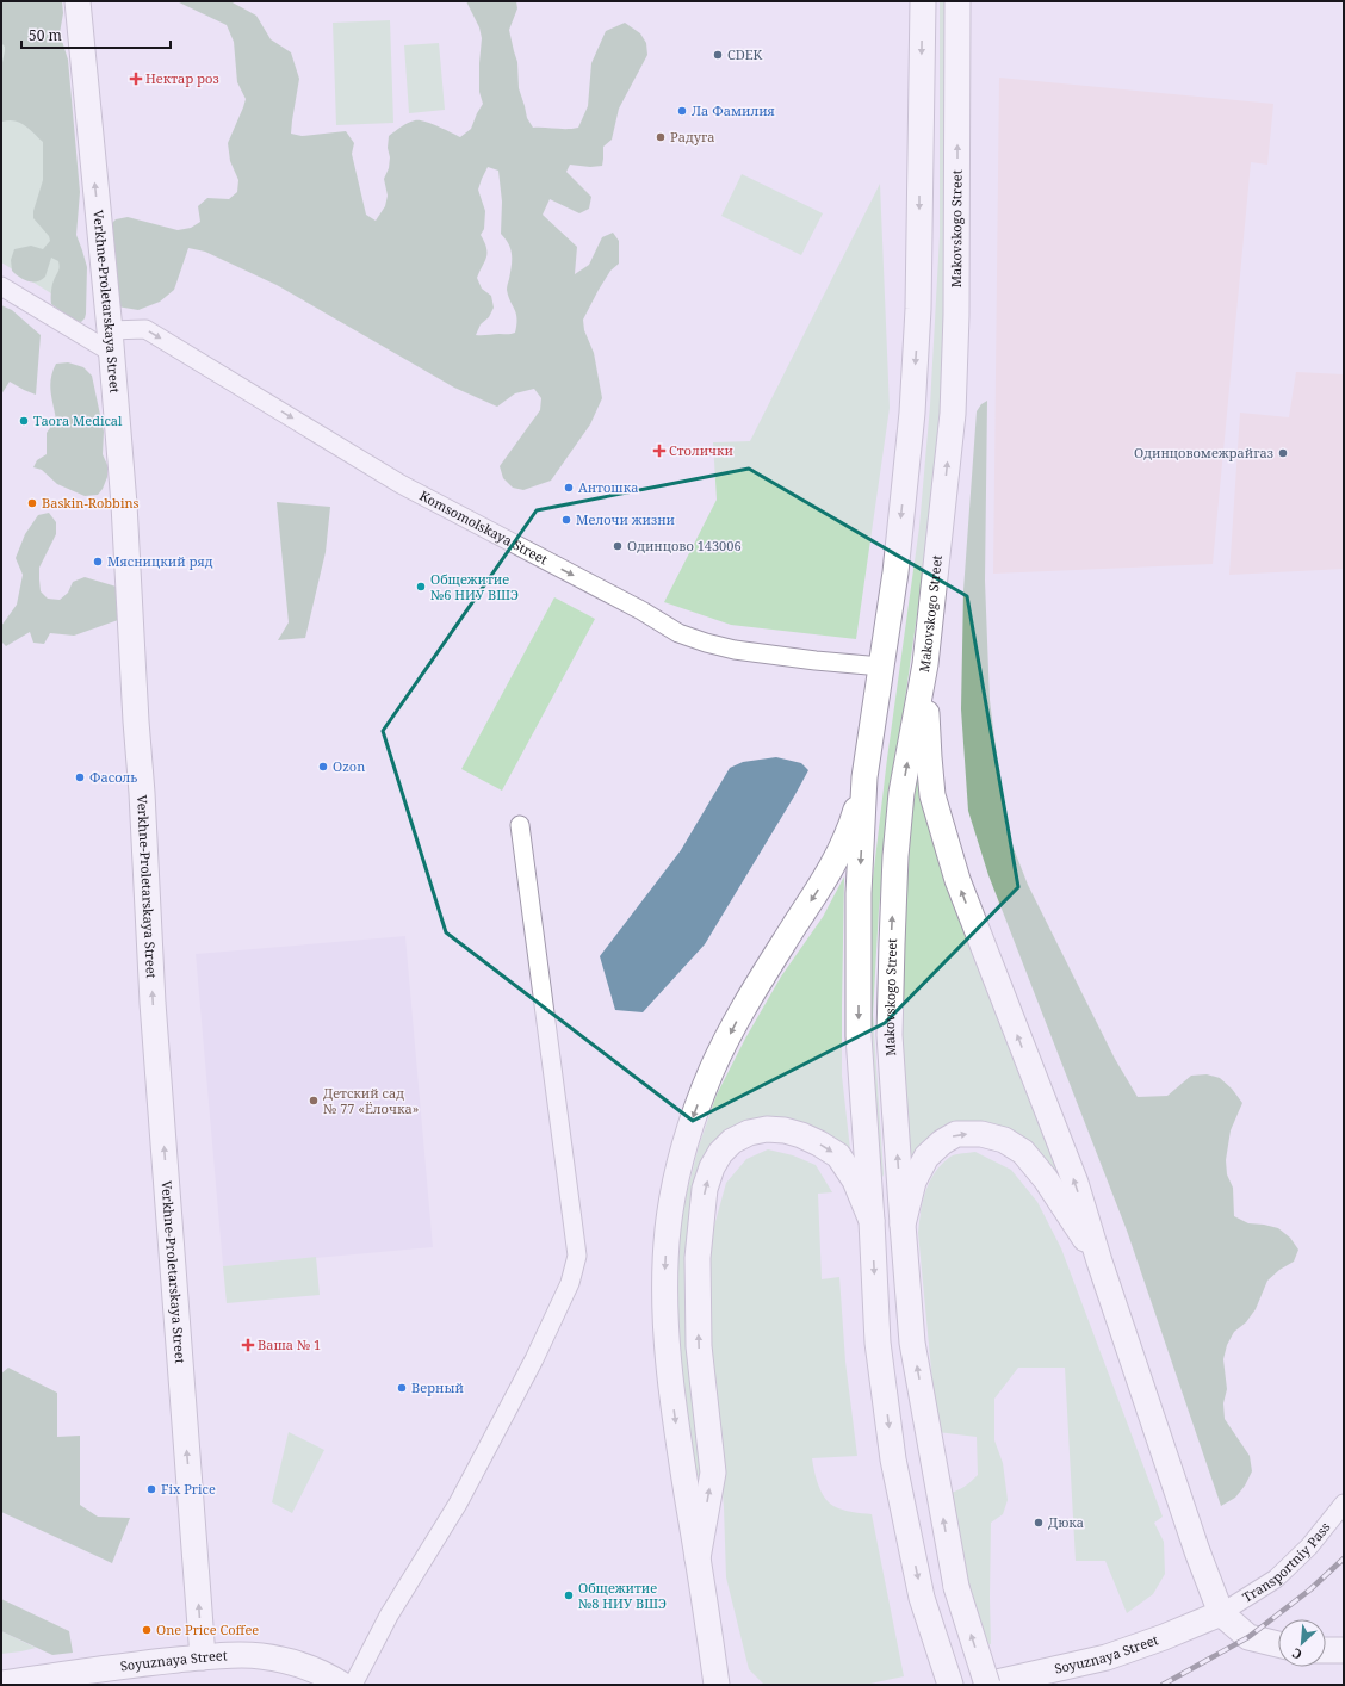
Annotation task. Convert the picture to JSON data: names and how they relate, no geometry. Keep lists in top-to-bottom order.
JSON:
{
  "streets": {
    "street": [
      "Makovskogo Street",
      "Verkhne-Proletarskaya Street",
      "Komsomolskaya Street",
      "Transportniy Pass",
      "Soyuznaya Street"
    ]
  },
  "crossings": [
    ["Makovskogo Street", "Soyuznaya Street"],
    ["Verkhne-Proletarskaya Street", "Komsomolskaya Street"],
    ["Verkhne-Proletarskaya Street", "Soyuznaya Street"],
    ["Transportniy Pass", "Soyuznaya Street"]
  ],
  "one_way": ["Verkhne-Proletarskaya Street", "Komsomolskaya Street"],
  "places": {
    "other": [
      "CDEK",
      "Ла Фамилия",
      "Радуга",
      "Taora Medical",
      "Одинцовомежрайгаз",
      "Антошка",
      "Baskin-Robbins",
      "Мелочи жизни",
      "Одинцово 143006",
      "Мясницкий ряд",
      "Общежитие №6 НИУ ВШЭ",
      "Ozon",
      "Фасоль",
      "Детский сад № 77 «Ёлочка»",
      "Верный",
      "Fix Price",
      "Дюка",
      "Общежитие №8 НИУ ВШЭ",
      "One Price Coffee"
    ],
    "health": ["Нектар роз", "Столички", "Ваша № 1"]
  },
  "scale_bar": "50 m",
  "north": "bottom left"
}
